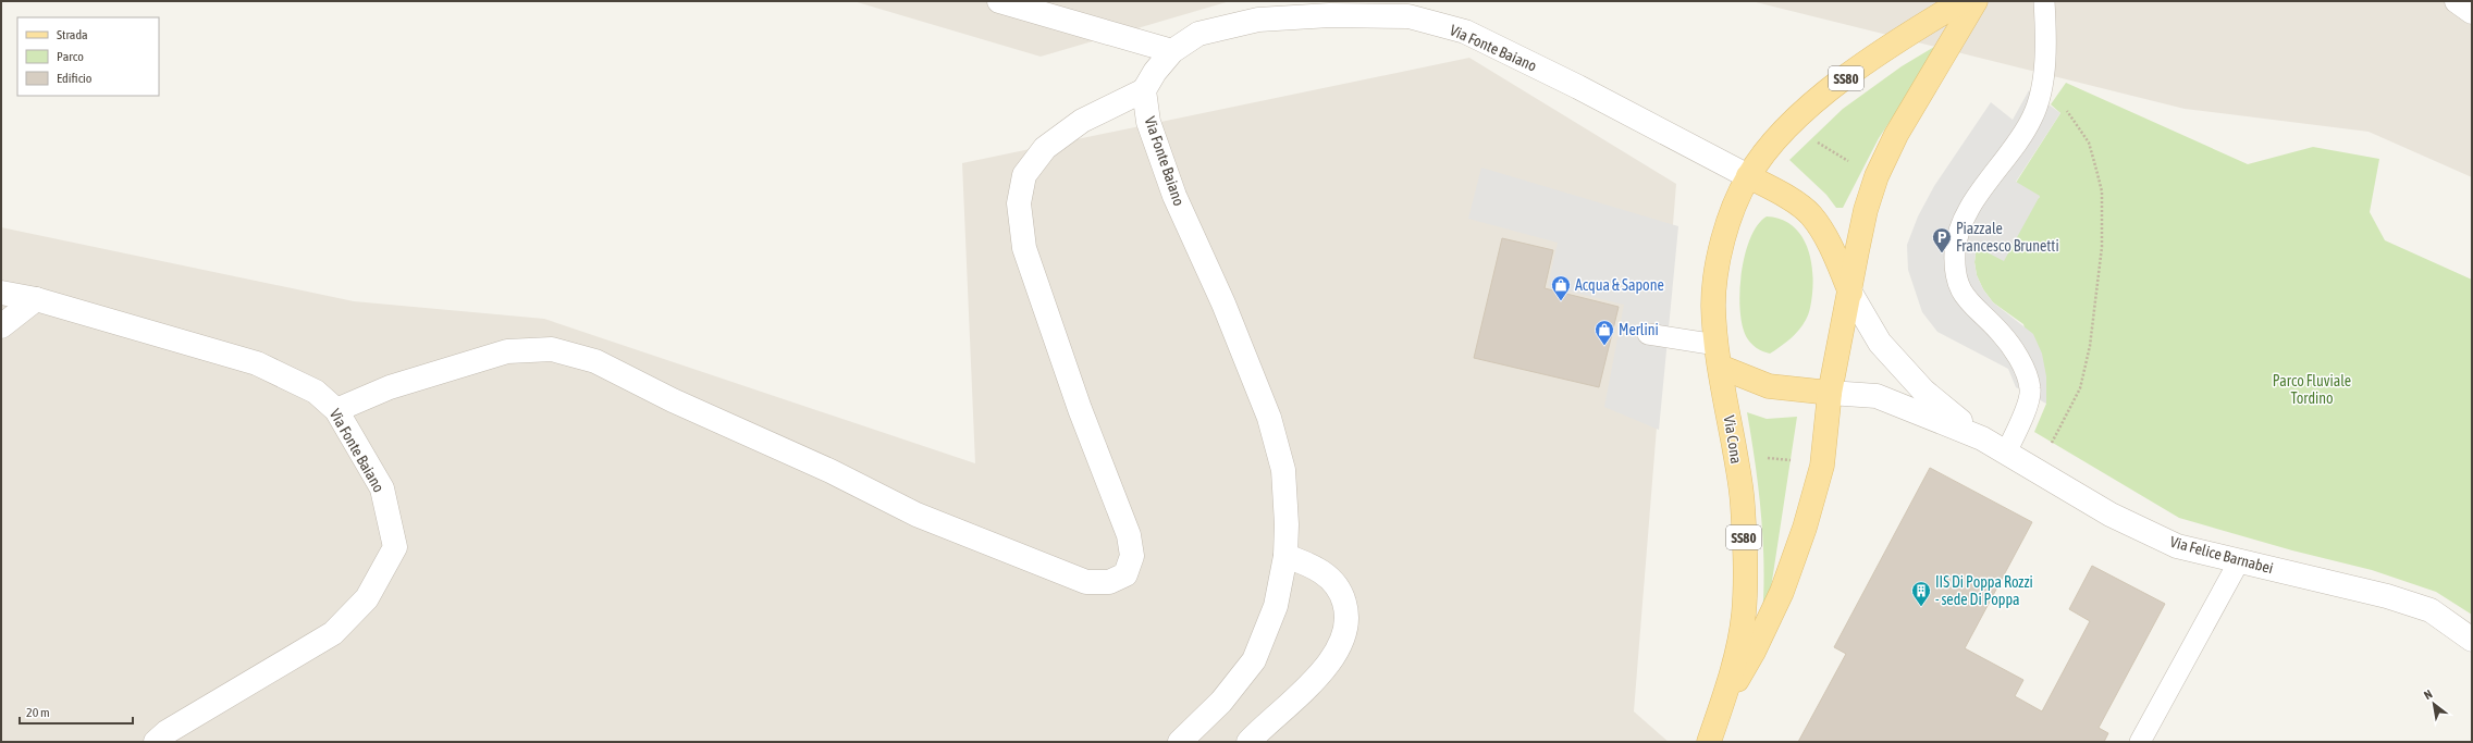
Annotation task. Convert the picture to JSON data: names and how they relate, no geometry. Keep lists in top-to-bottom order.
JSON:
{
  "streets": {
    "main road": ["SS80", "Via Cona"],
    "street": ["Via Fonte Baiano", "Via Felice Barnabei"]
  },
  "crossings": [
    ["Via Fonte Baiano", "SS80"],
    ["Via Fonte Baiano", "Via Cona"],
    ["SS80", "Via Cona"],
    ["SS80", "Via Felice Barnabei"],
    ["Via Cona", "Via Felice Barnabei"]
  ],
  "parks": ["Parco Fluviale Tordino"],
  "places": {
    "parking": ["Piazzale Francesco Brunetti"],
    "shop": ["Acqua & Sapone", "Merlini"],
    "building": ["IIS Di Poppa Rozzi - sede Di Poppa"]
  },
  "legend": ["Strada", "Parco", "Edificio"],
  "scale_bar": "20 m",
  "north": "top left"
}
